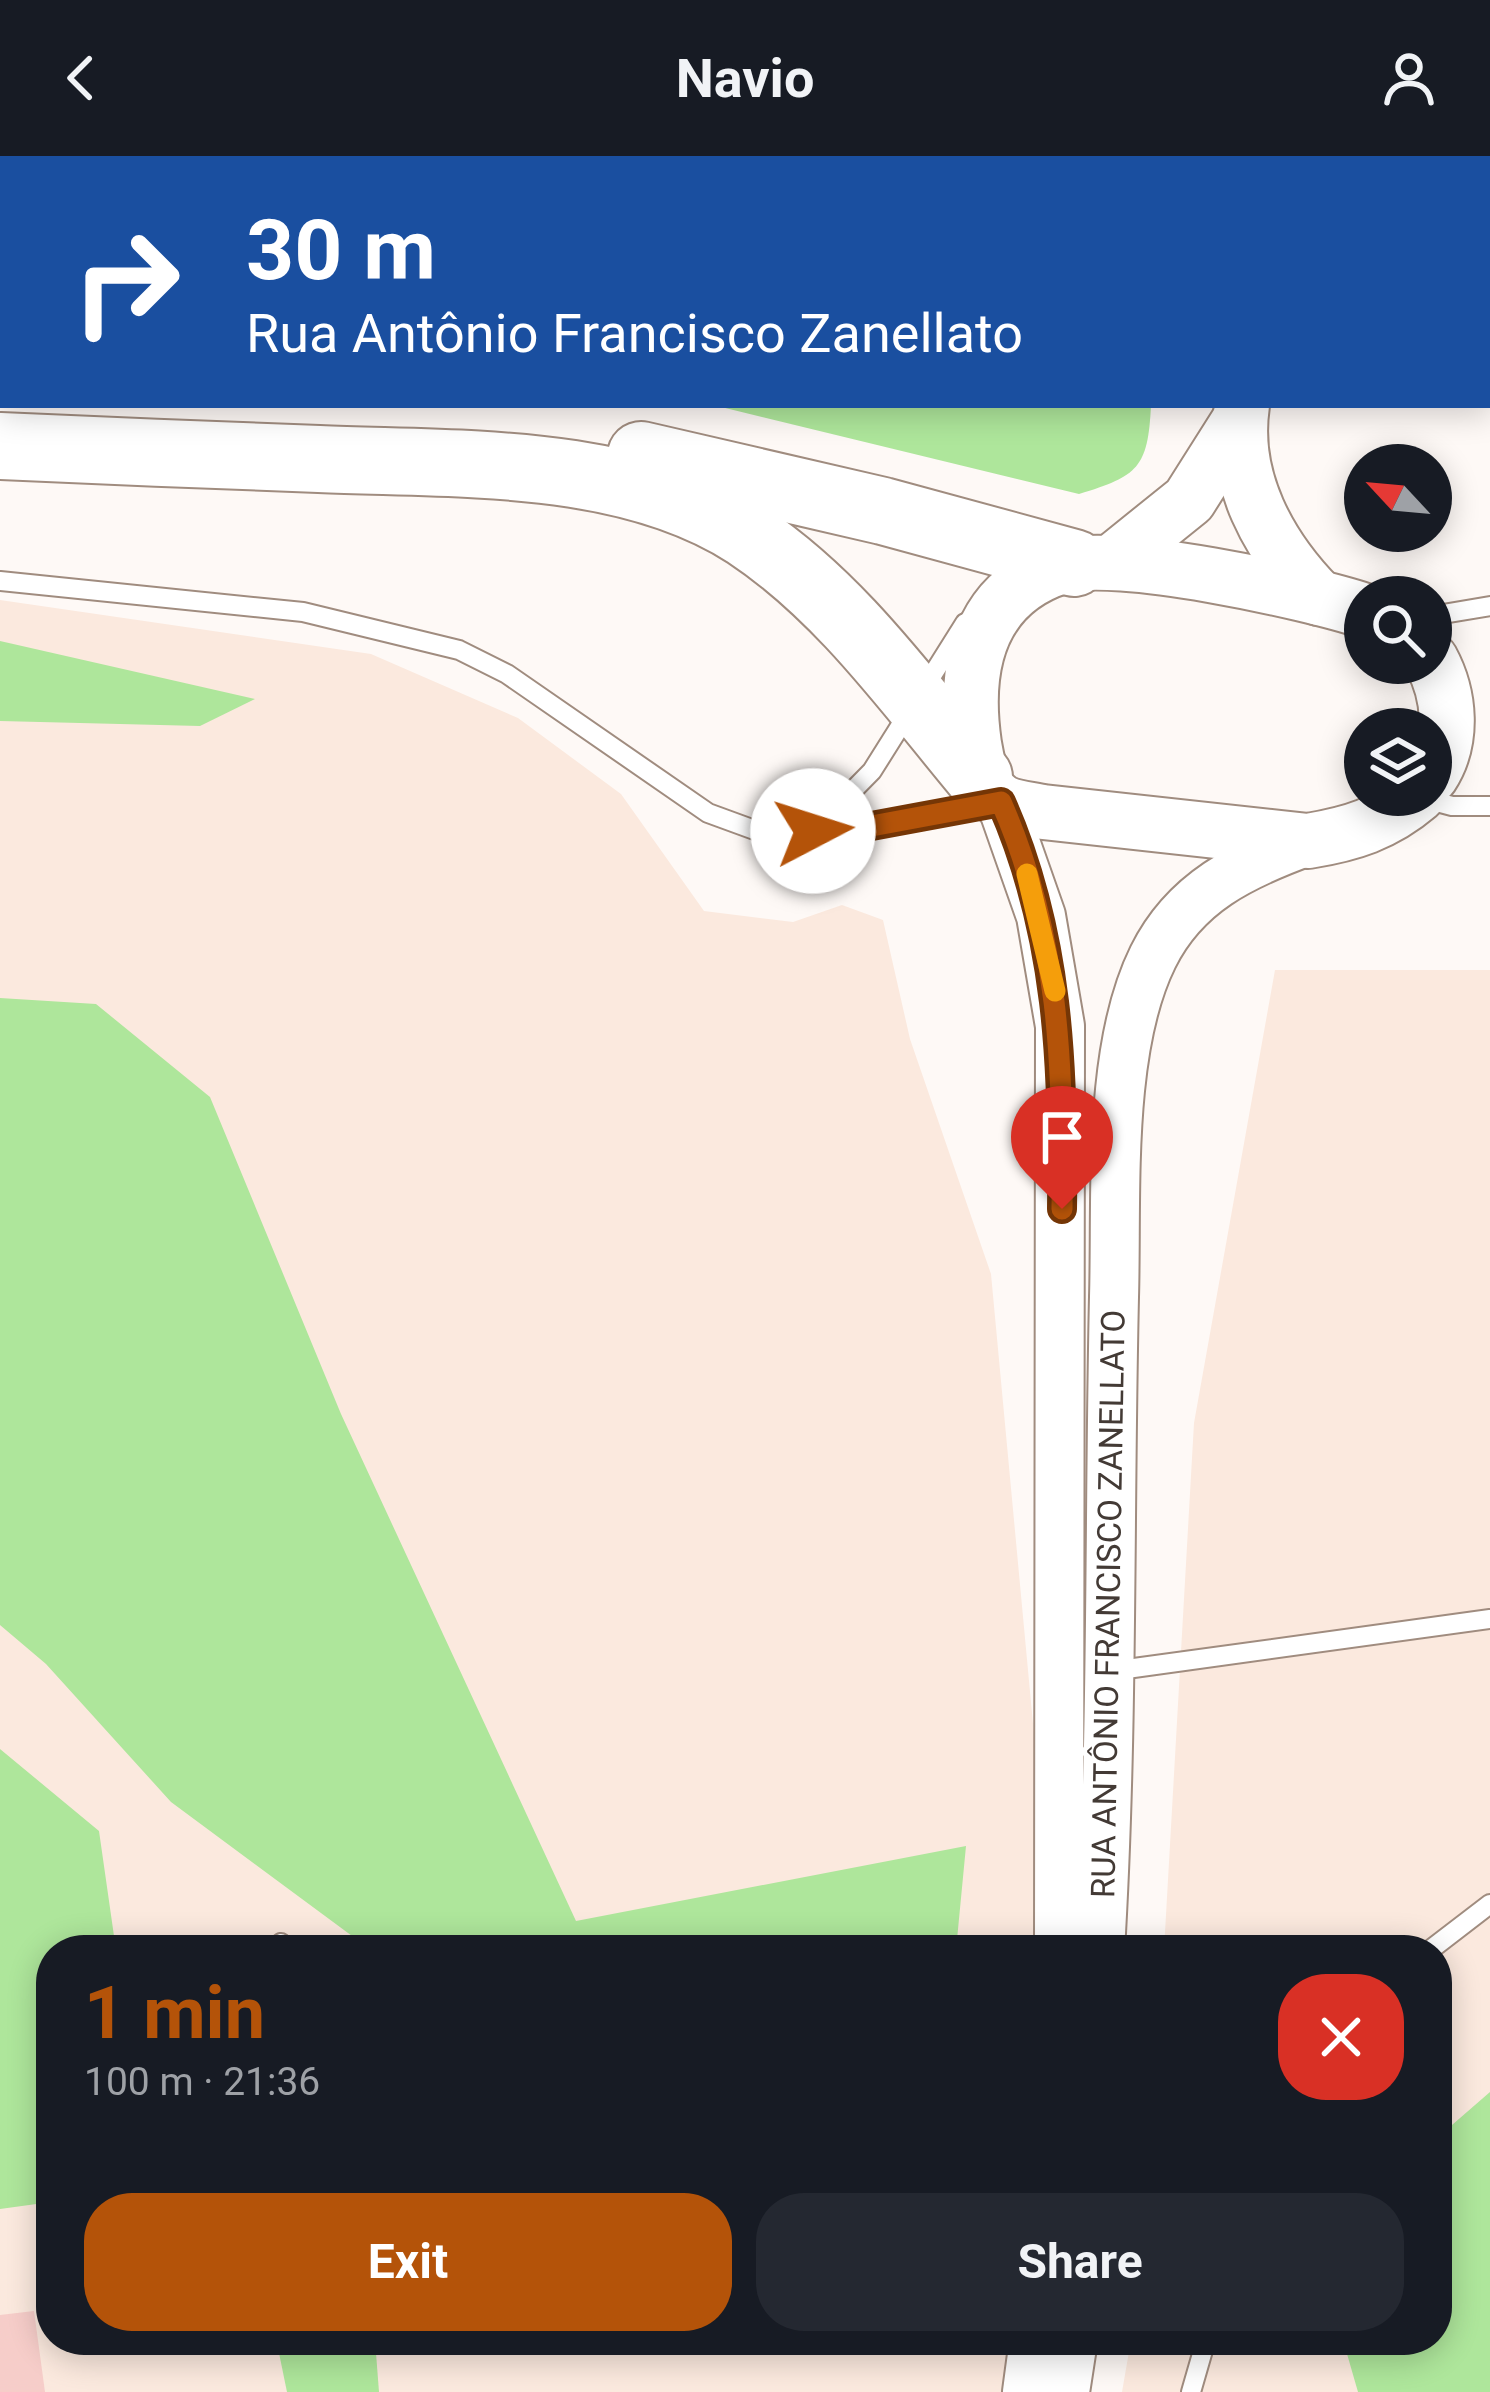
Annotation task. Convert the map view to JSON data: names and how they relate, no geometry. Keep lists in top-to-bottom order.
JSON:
{
  "streets": {
    "main road": ["RUA ANTÔNIO FRANCISCO ZANELLATO"]
  },
  "north": "top left",
  "page": {
    "header": "Navio",
    "turn": ["30 m", "Rua Antônio Francisco Zanellato"],
    "heading": ["1 min", "100 m · 21:36"],
    "buttons": ["Exit", "Share"]
  }
}
